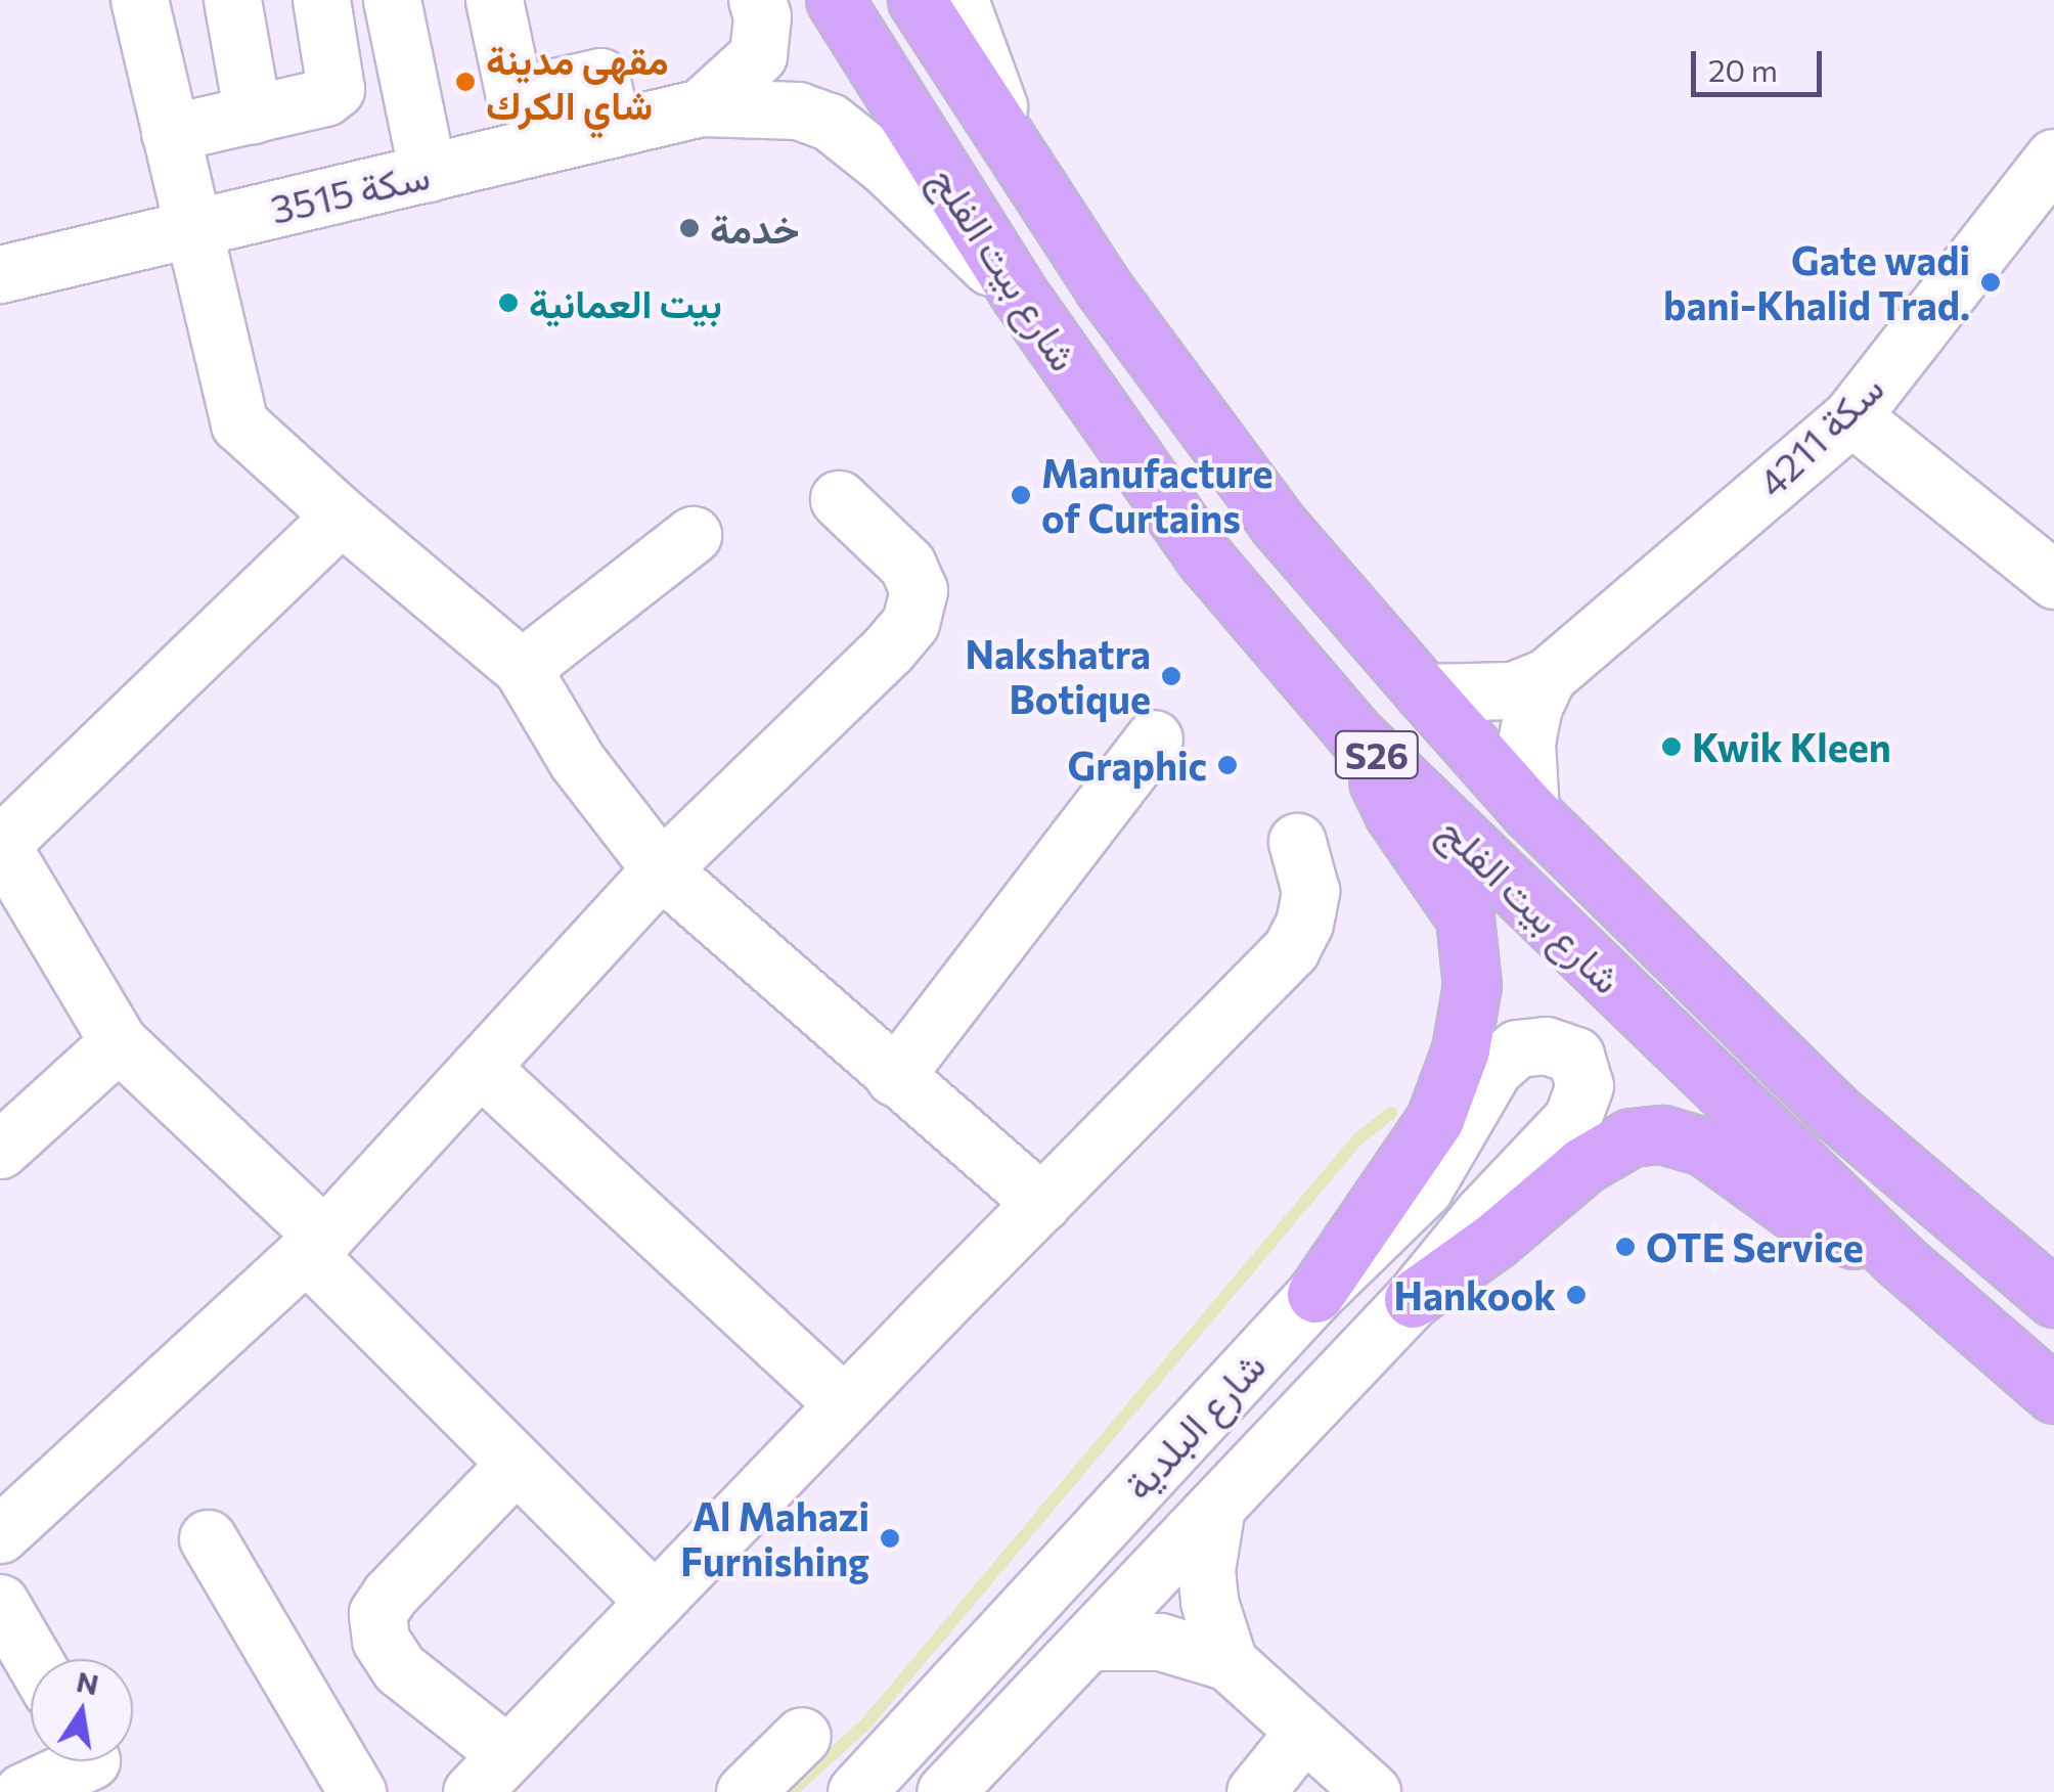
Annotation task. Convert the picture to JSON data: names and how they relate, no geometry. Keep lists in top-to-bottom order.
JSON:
{
  "streets": {
    "main road": ["شارع بيت الفلج", "S26"],
    "street": ["سكة 3515", "سكة 4211", "شارع البلدية"]
  },
  "crossings": [
    ["سكة 3515", "شارع بيت الفلج"],
    ["شارع بيت الفلج", "سكة 4211"]
  ],
  "places": [
    "مقهى مدينة شاي الكرك",
    "خدمة",
    "Gate wadi bani-Khalid Trad.",
    "بيت العمانية",
    "Manufacture of Curtains",
    "Nakshatra Botique",
    "Kwik Kleen",
    "Graphic",
    "OTE Service",
    "Hankook",
    "Al Mahazi Furnishing"
  ],
  "scale_bar": "20 m",
  "north": "top"
}
